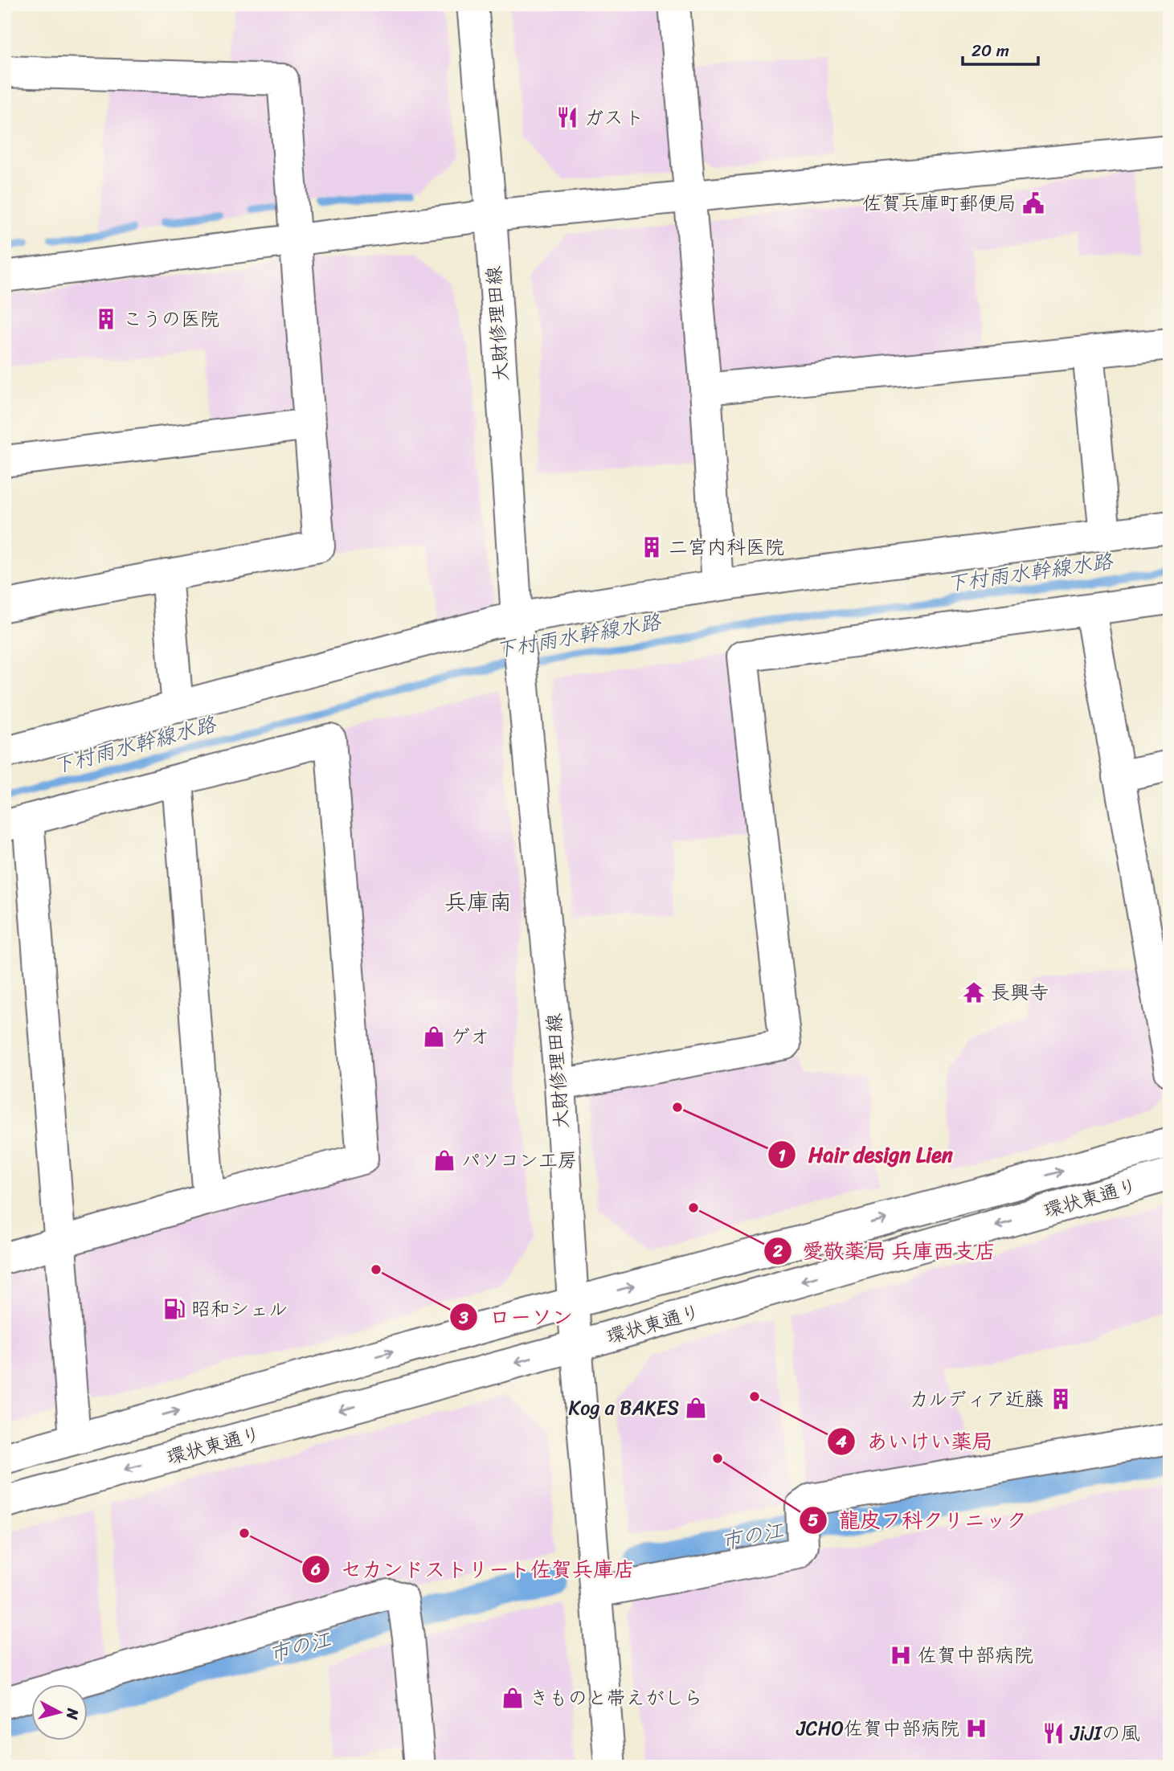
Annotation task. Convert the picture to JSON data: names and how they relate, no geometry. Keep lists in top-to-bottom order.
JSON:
{
  "streets": {
    "street": ["大財修理田線", "環状東通り"]
  },
  "crossings": [
    ["大財修理田線", "環状東通り"]
  ],
  "districts": ["兵庫南"],
  "water": ["下村雨水幹線水路", "市の江"],
  "places": {
    "restaurant": ["ガスト", "JiJIの風"],
    "public building": ["佐賀兵庫町郵便局"],
    "building": ["こうの医院", "二宮内科医院", "カルディア近藤"],
    "temple": ["長興寺"],
    "shop": [
      "ゲオ",
      "パソコン工房",
      "Kog a BAKES",
      "きものと帯えがしら"
    ],
    "other": [
      "Hair design Lien",
      "愛敬薬局 兵庫西支店",
      "ローソン",
      "あいけい薬局",
      "龍皮フ科クリニック",
      "セカンドストリート佐賀兵庫店"
    ],
    "fuel station": ["昭和シェル"],
    "hospital": ["佐賀中部病院", "JCHO佐賀中部病院"]
  },
  "scale_bar": "20 m",
  "north": "right"
}
